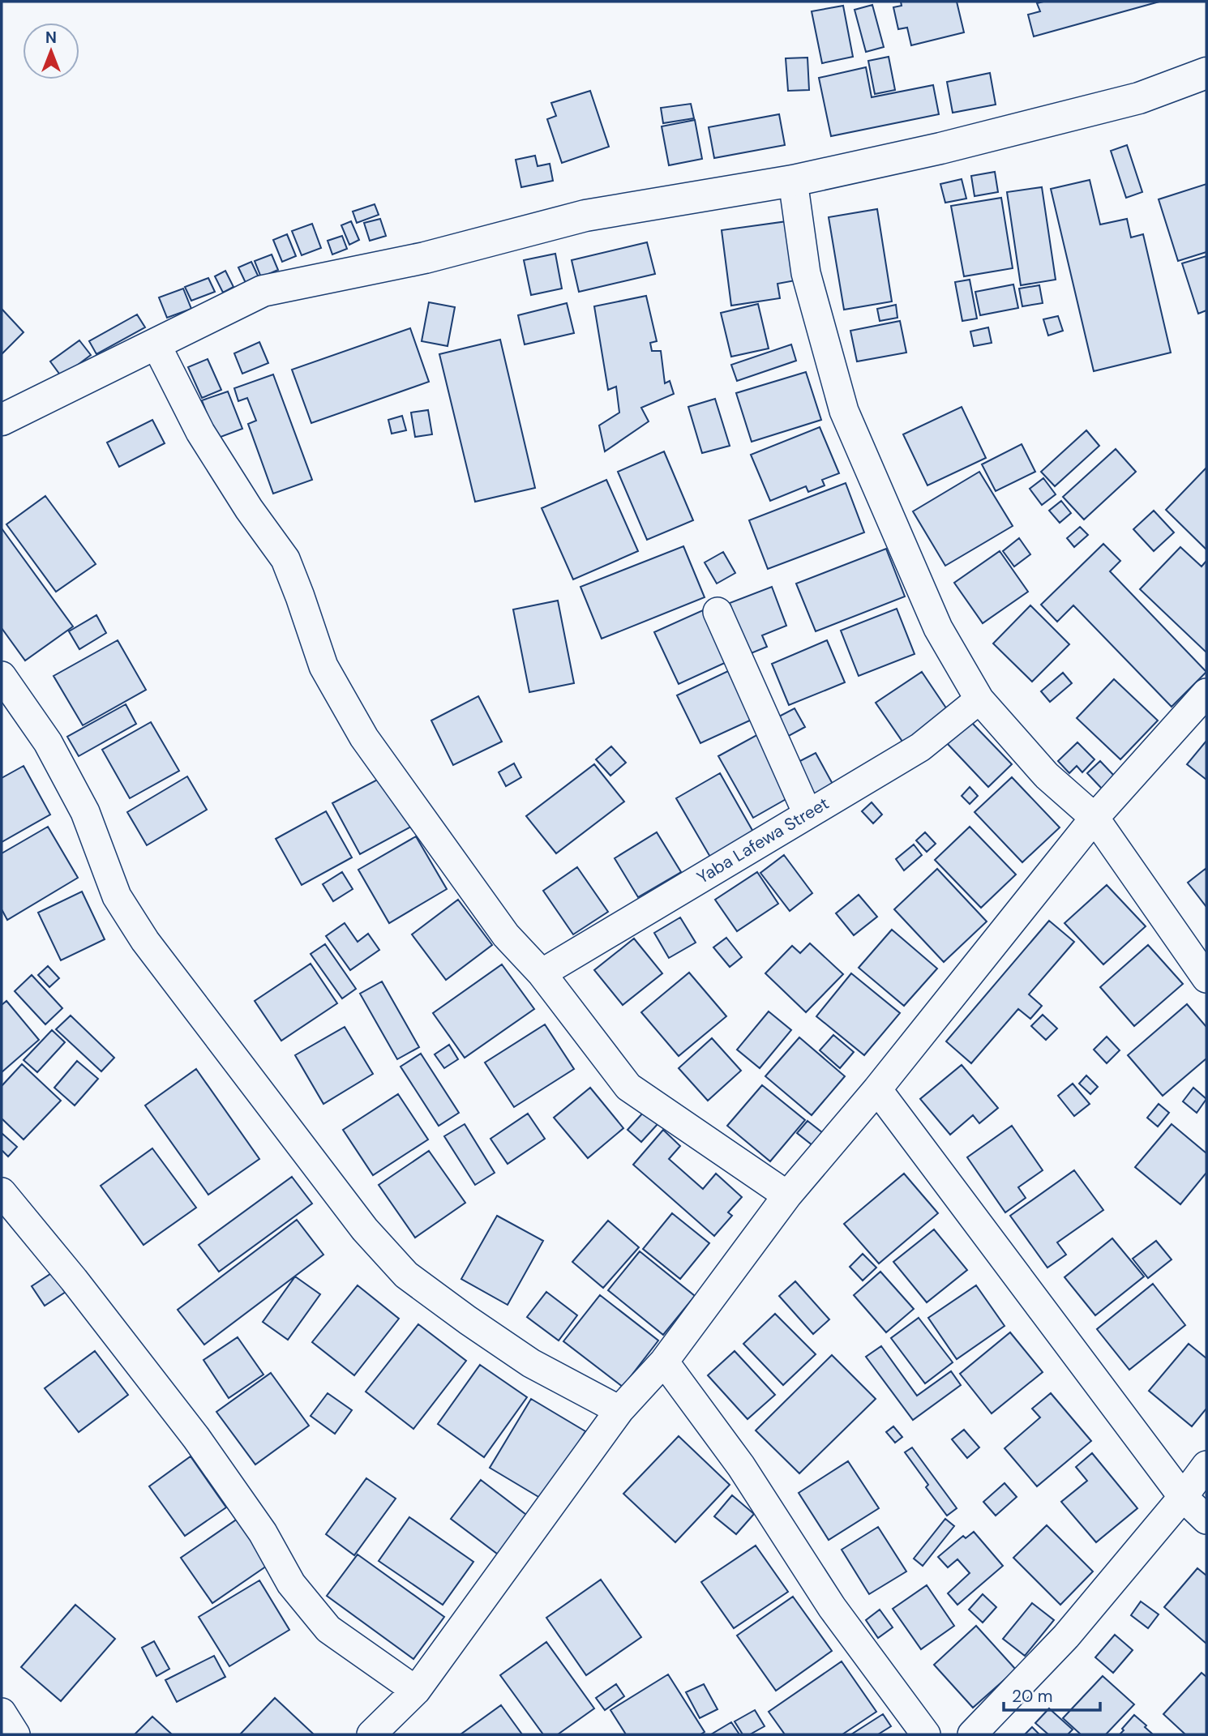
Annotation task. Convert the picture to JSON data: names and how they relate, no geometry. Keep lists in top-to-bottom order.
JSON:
{
  "streets": {
    "street": ["Yaba Lafewa Street"]
  },
  "scale_bar": "20 m",
  "north": "top"
}
